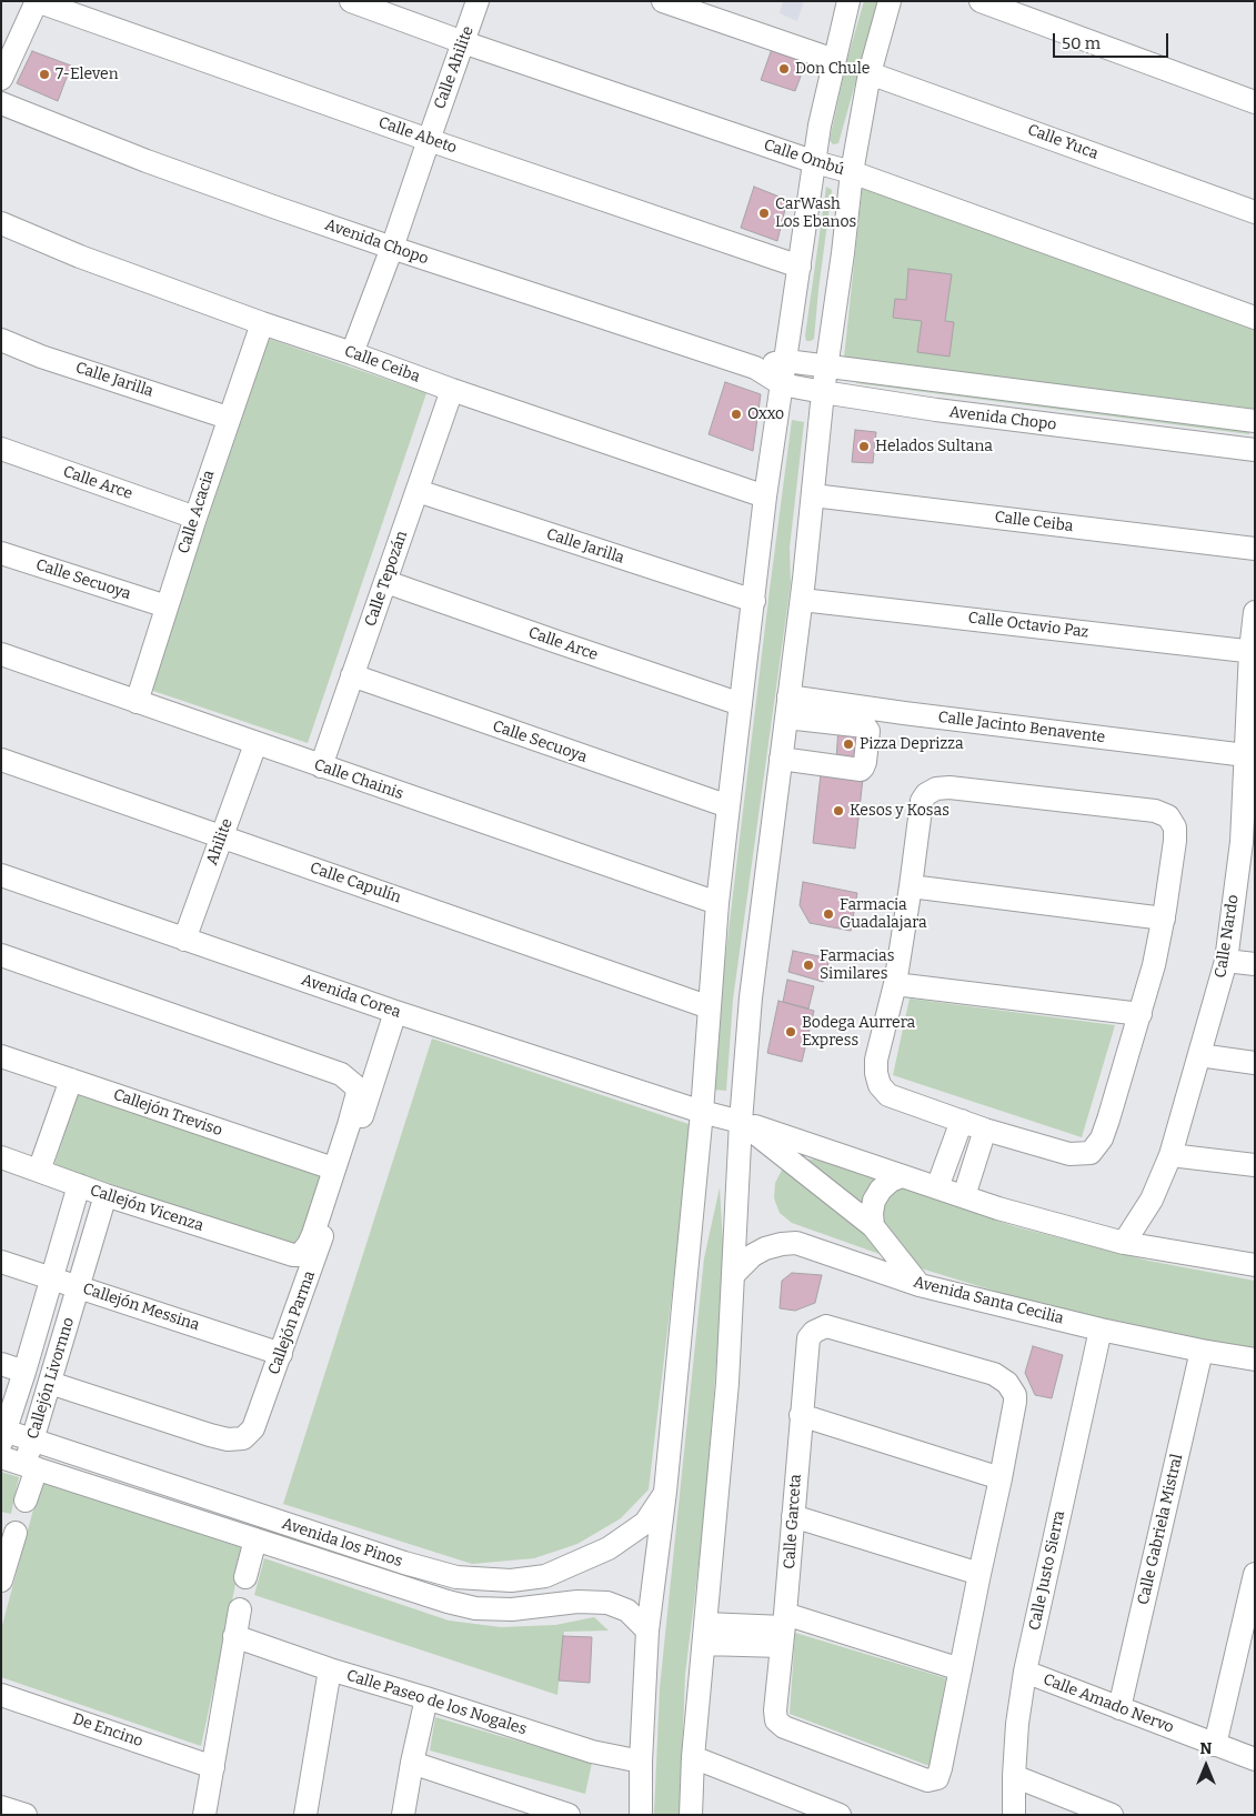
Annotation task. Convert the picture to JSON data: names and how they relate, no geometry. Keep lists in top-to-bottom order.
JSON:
{
  "streets": {
    "street": [
      "Calle Ahilite",
      "Calle Abeto",
      "Calle Yuca",
      "Calle Ombú",
      "Avenida Chopo",
      "Calle Ceiba",
      "Calle Jarilla",
      "Calle Arce",
      "Calle Acacia",
      "Calle Tepozán",
      "Calle Secuoya",
      "Calle Octavio Paz",
      "Calle Jacinto Benavente",
      "Calle Chainis",
      "Ahilite",
      "Calle Capulín",
      "Calle Nardo",
      "Avenida Corea",
      "Callejón Treviso",
      "Callejón Vicenza",
      "Avenida Santa Cecilia",
      "Callejón Messina",
      "Callejón Parma",
      "Callejón Livornno",
      "Calle Garceta",
      "Calle Gabriela Mistral",
      "Avenida los Pinos",
      "Calle Justo Sierra",
      "Calle Paseo de los Nogales",
      "Calle Amado Nervo",
      "De Encino"
    ]
  },
  "crossings": [
    ["Calle Ahilite", "Calle Abeto"],
    ["Calle Ahilite", "Calle Ombú"],
    ["Calle Ahilite", "Avenida Chopo"],
    ["Calle Ahilite", "Calle Ceiba"],
    ["Calle Ceiba", "Calle Acacia"],
    ["Calle Ceiba", "Calle Tepozán"],
    ["Calle Jarilla", "Calle Acacia"],
    ["Calle Jarilla", "Calle Tepozán"],
    ["Calle Arce", "Calle Acacia"],
    ["Calle Arce", "Calle Tepozán"],
    ["Calle Acacia", "Calle Secuoya"],
    ["Calle Acacia", "Calle Chainis"],
    ["Calle Tepozán", "Calle Secuoya"],
    ["Calle Tepozán", "Calle Chainis"],
    ["Calle Octavio Paz", "Calle Nardo"],
    ["Calle Jacinto Benavente", "Calle Nardo"],
    ["Calle Chainis", "Ahilite"],
    ["Ahilite", "Calle Capulín"],
    ["Ahilite", "Avenida Corea"],
    ["Avenida Corea", "Callejón Parma"],
    ["Callejón Treviso", "Callejón Vicenza"],
    ["Callejón Vicenza", "Callejón Livornno"],
    ["Avenida Santa Cecilia", "Calle Gabriela Mistral"],
    ["Avenida Santa Cecilia", "Calle Justo Sierra"],
    ["Callejón Messina", "Callejón Parma"],
    ["Callejón Messina", "Callejón Livornno"],
    ["Callejón Parma", "Callejón Livornno"],
    ["Callejón Livornno", "Avenida los Pinos"],
    ["Calle Gabriela Mistral", "Calle Amado Nervo"],
    ["Calle Justo Sierra", "Calle Amado Nervo"]
  ],
  "places": [
    "Don Chule",
    "7-Eleven",
    "CarWash Los Ebanos",
    "Oxxo",
    "Helados Sultana",
    "Pizza Deprizza",
    "Kesos y Kosas",
    "Farmacia Guadalajara",
    "Farmacias Similares",
    "Bodega Aurrera Express"
  ],
  "scale_bar": "50 m",
  "north": "top"
}
